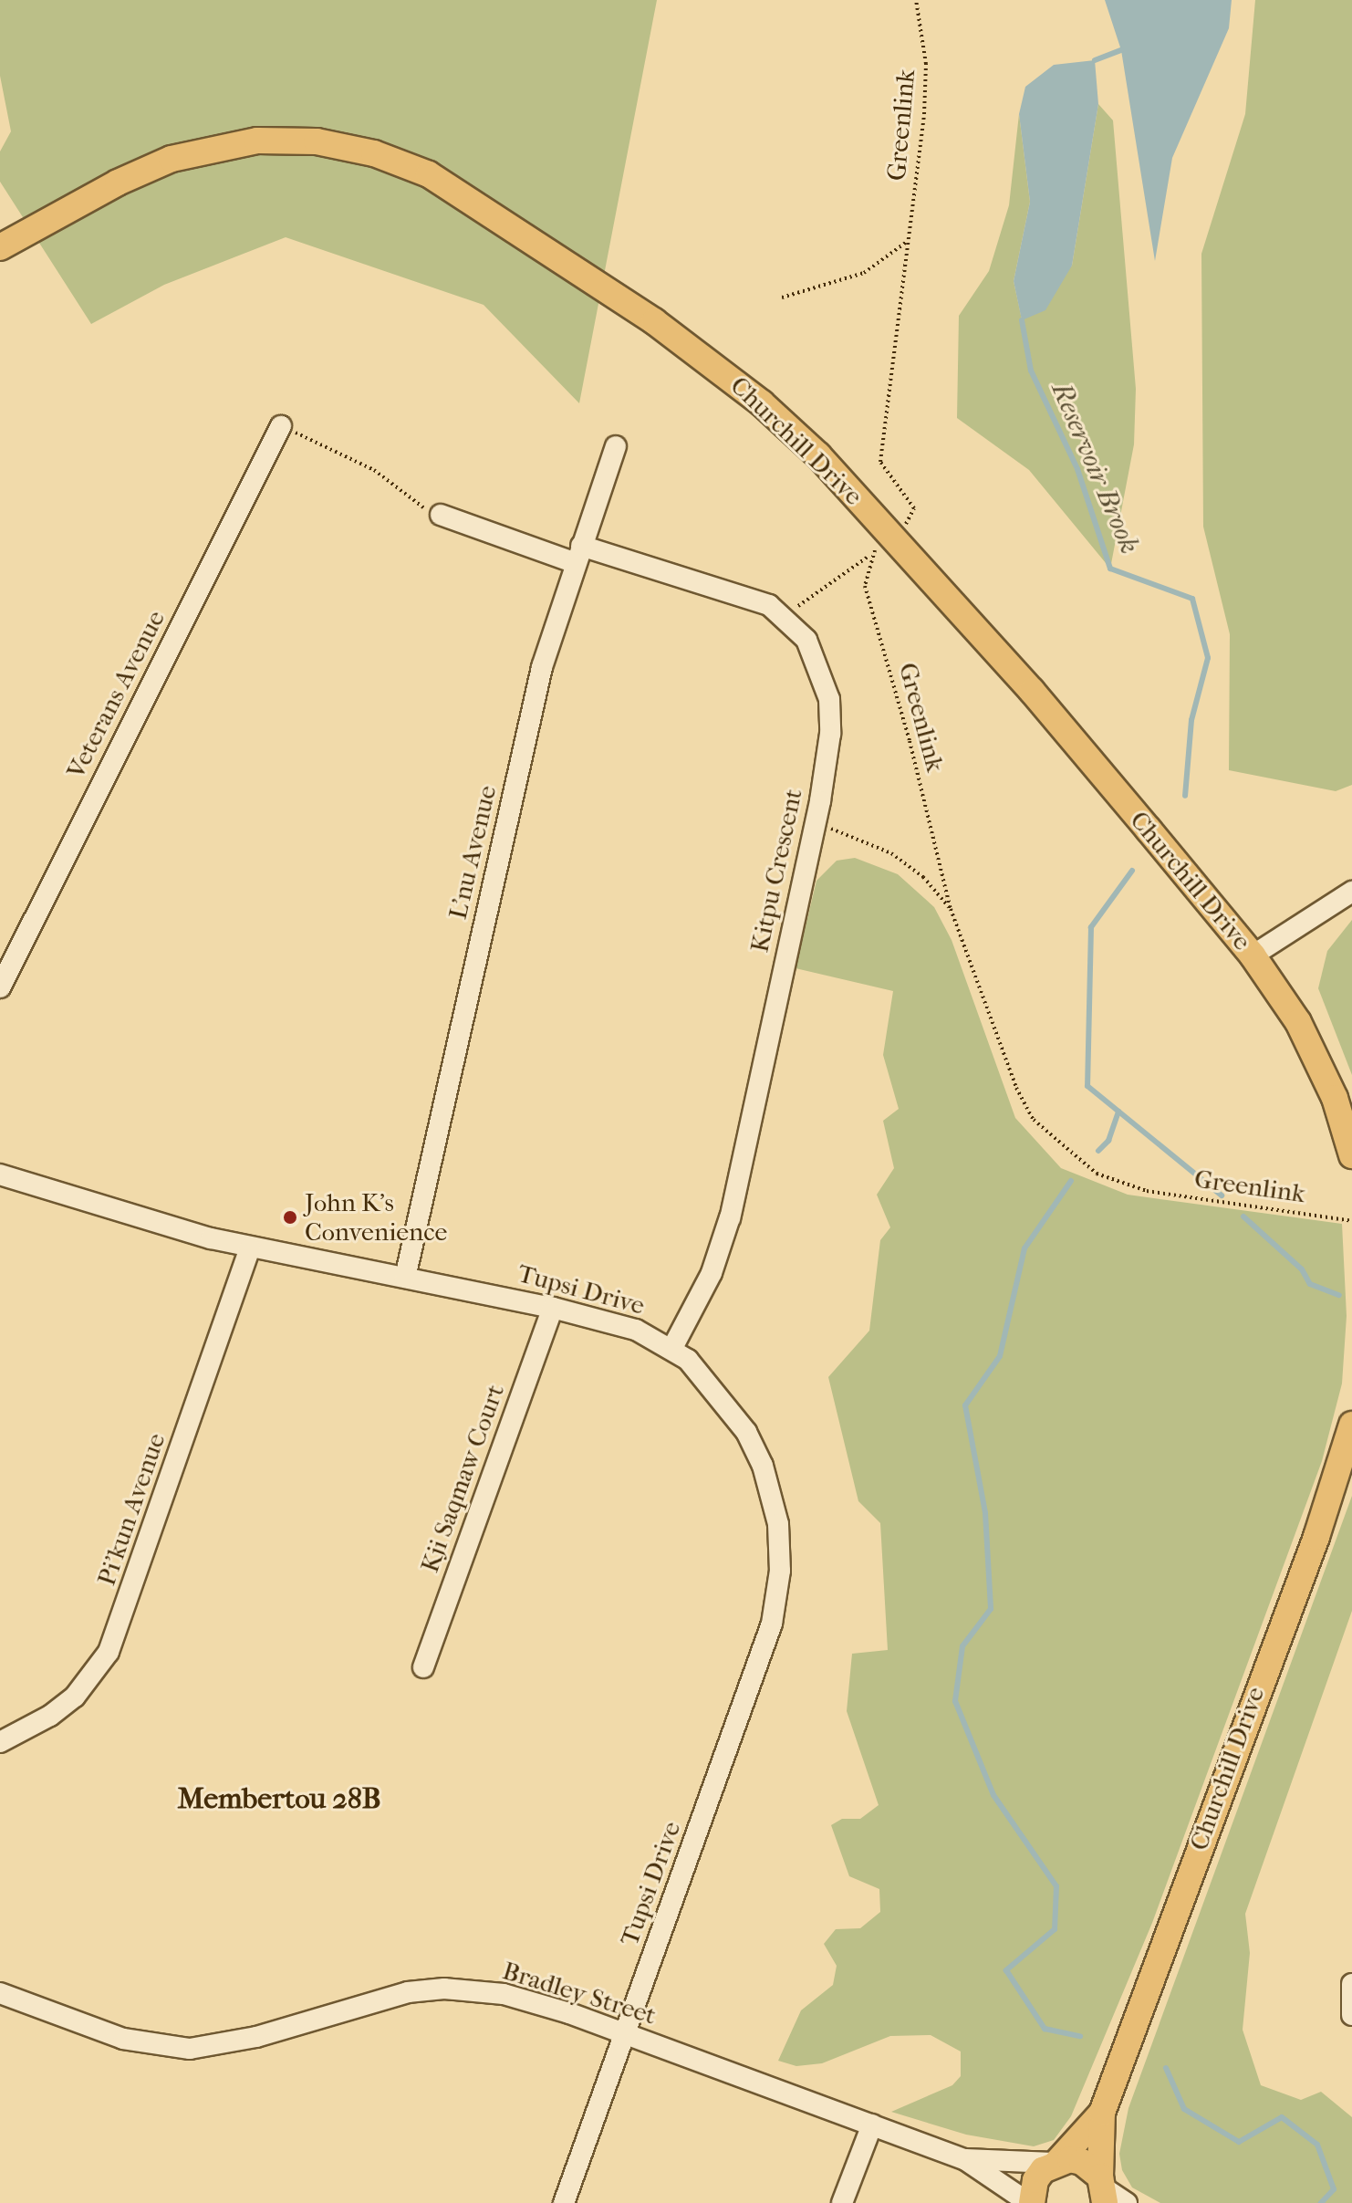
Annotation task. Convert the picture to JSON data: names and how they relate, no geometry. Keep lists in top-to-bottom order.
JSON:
{
  "streets": {
    "main road": ["Churchill Drive"],
    "street": [
      "Veterans Avenue",
      "L'nu Avenue",
      "Kitpu Crescent",
      "Tupsi Drive",
      "Kji Saqmaw Court",
      "Pi'kun Avenue",
      "Bradley Street"
    ],
    "path": ["Greenlink"]
  },
  "crossings": [
    ["Greenlink", "Churchill Drive"],
    ["Churchill Drive", "Bradley Street"],
    ["L'nu Avenue", "Kitpu Crescent"],
    ["L'nu Avenue", "Tupsi Drive"],
    ["Kitpu Crescent", "Tupsi Drive"],
    ["Tupsi Drive", "Kji Saqmaw Court"],
    ["Tupsi Drive", "Pi'kun Avenue"],
    ["Tupsi Drive", "Bradley Street"]
  ],
  "districts": ["Membertou 28B"],
  "water": ["Reservoir Brook"],
  "places": ["John K's Convenience"]
}
